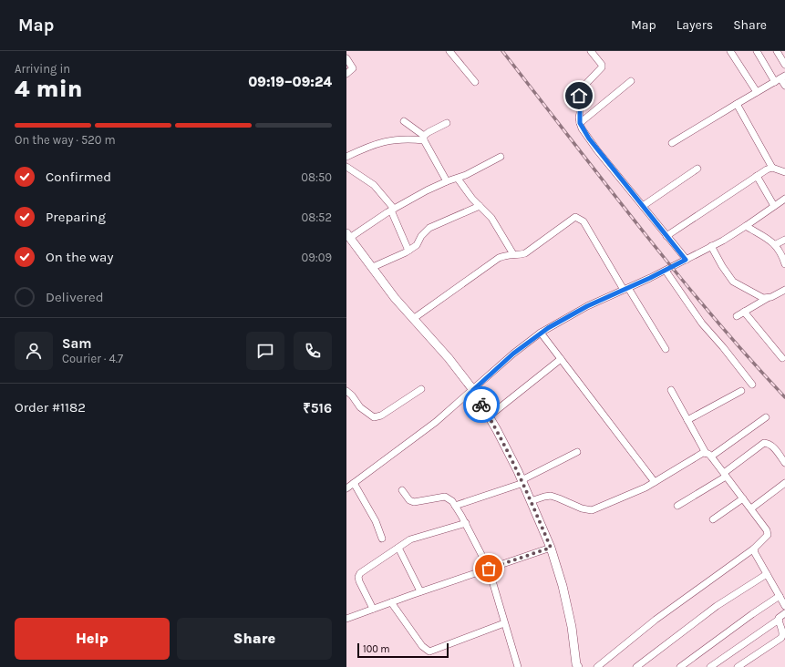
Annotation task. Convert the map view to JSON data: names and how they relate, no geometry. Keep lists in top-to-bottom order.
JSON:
{
  "scale_bar": "100 m",
  "page": {
    "header": "Map",
    "nav": ["Map", "Layers", "Share"],
    "heading": ["4 min", "Arriving in", "09:19–09:24"],
    "panel": [
      "Sam",
      "Courier · 4.7",
      "Order #1182",
      "₹516"
    ],
    "bar": "On the way · 520 m",
    "list": [
      ["Confirmed", "08:50"],
      ["Preparing", "08:52"],
      ["On the way", "09:09"],
      "Delivered"
    ],
    "buttons": ["Help", "Share"],
    "scale": "100 m"
  }
}
